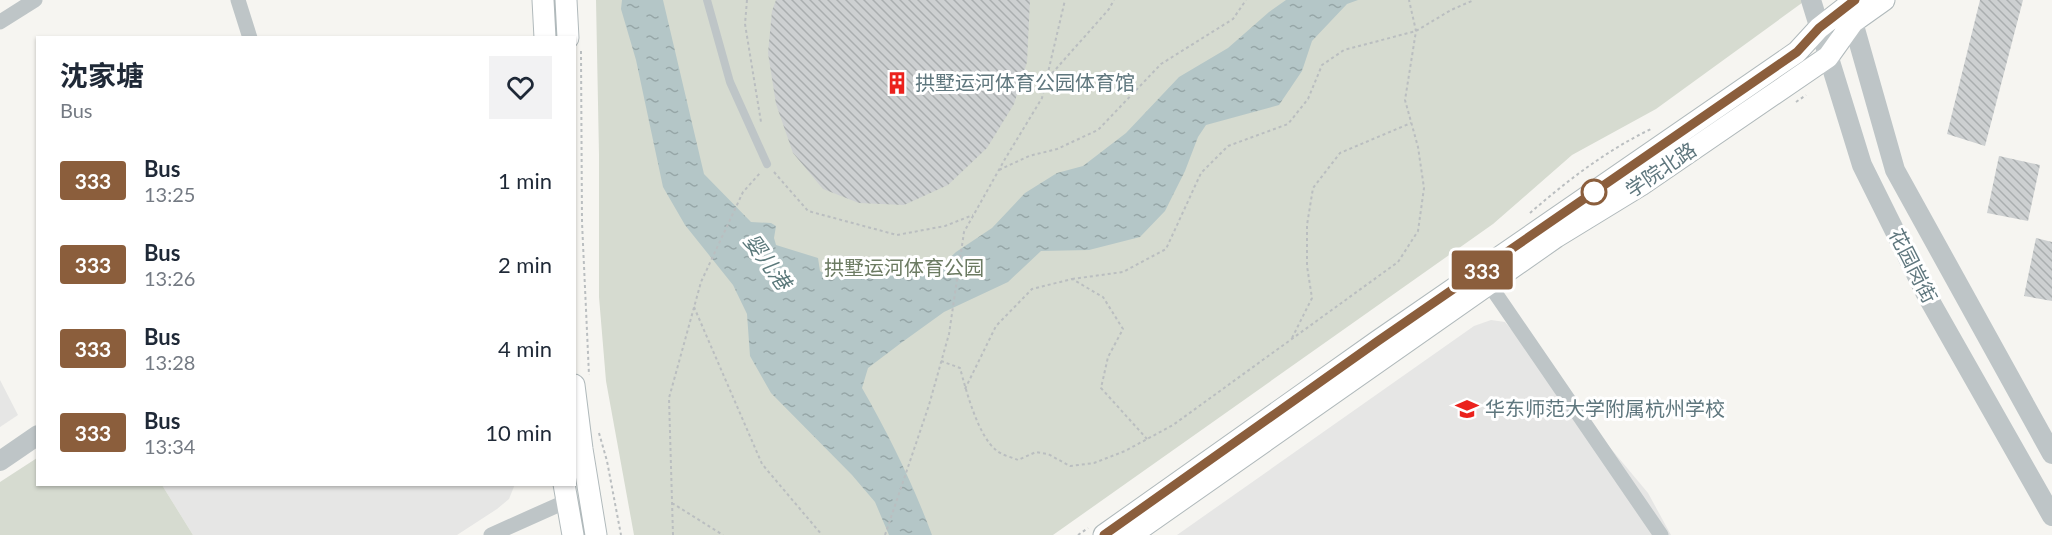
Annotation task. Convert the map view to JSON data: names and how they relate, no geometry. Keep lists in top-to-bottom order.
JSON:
{
  "streets": {
    "main road": ["学院北路"],
    "street": ["花园岗街"]
  },
  "crossings": [
    ["学院北路", "花园岗街"]
  ],
  "water": ["婴儿港"],
  "parks": ["拱墅运河体育公园"],
  "places": {
    "building": ["拱墅运河体育公园体育馆"],
    "school or university": ["华东师范大学附属杭州学校"]
  },
  "lines": ["bus line 333"],
  "page": {
    "on_map": "333",
    "heading": ["沈家塘", "Bus"],
    "list": [
      {
        "mark": "333",
        "name": "Bus",
        "note": "13:25",
        "value": "1 min"
      },
      {
        "mark": "333",
        "name": "Bus",
        "note": "13:26",
        "value": "2 min"
      },
      {
        "mark": "333",
        "name": "Bus",
        "note": "13:28",
        "value": "4 min"
      },
      {
        "mark": "333",
        "name": "Bus",
        "note": "13:34",
        "value": "10 min"
      }
    ]
  }
}
